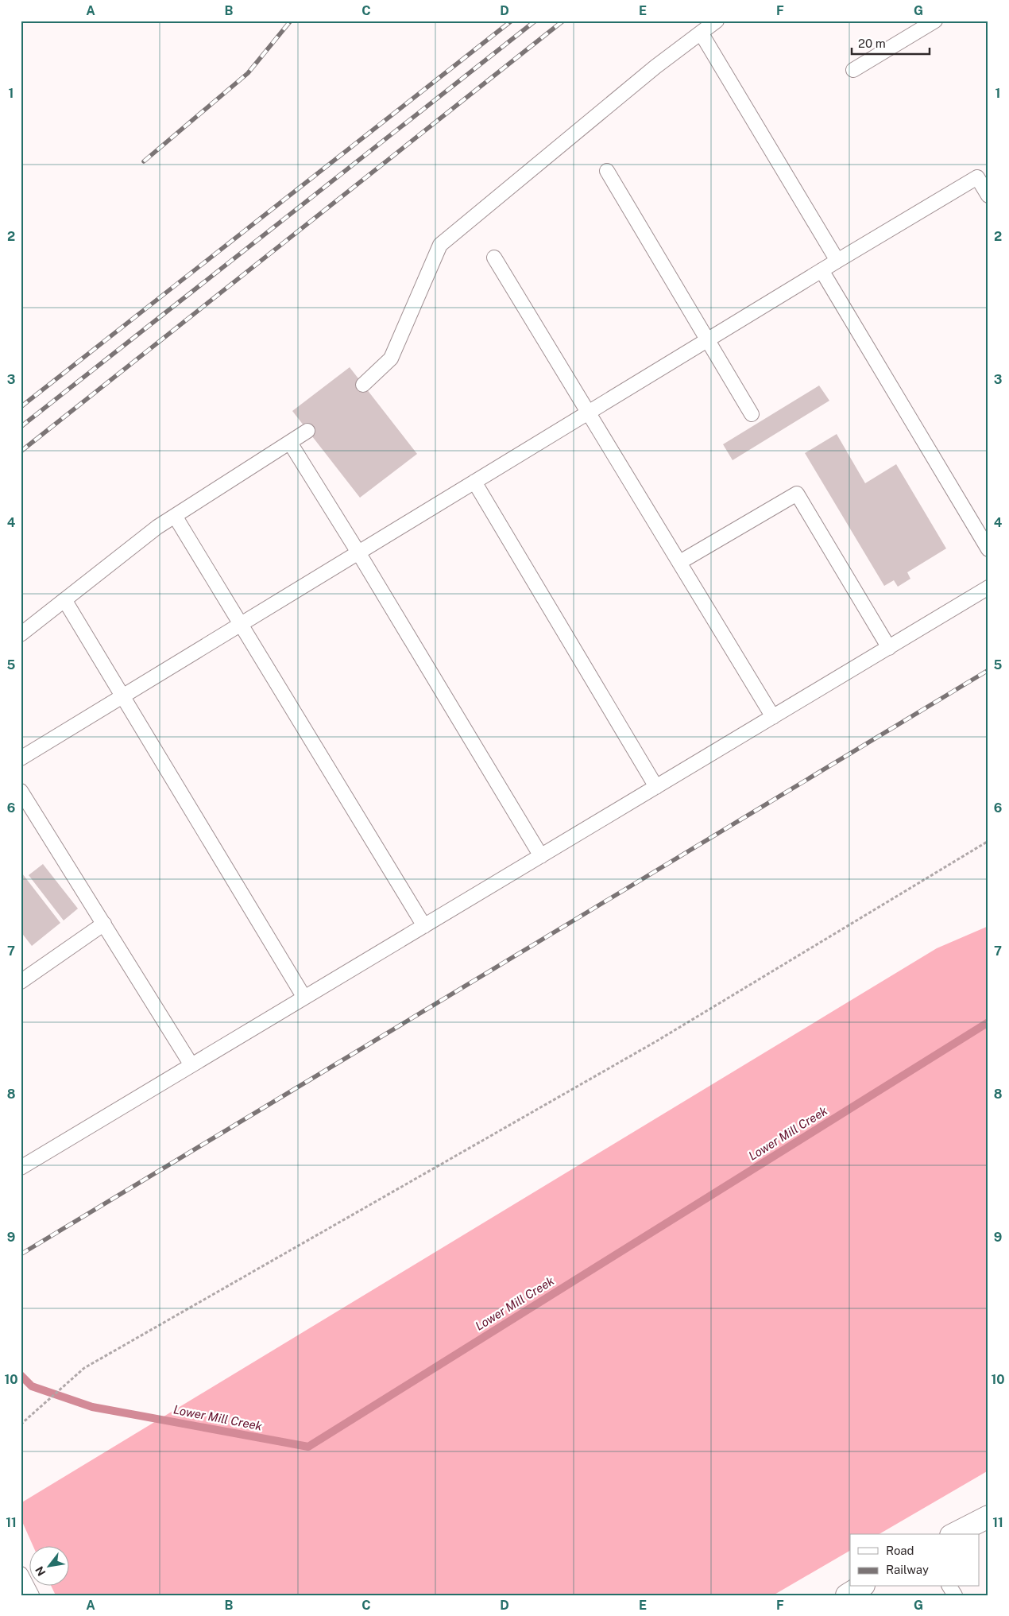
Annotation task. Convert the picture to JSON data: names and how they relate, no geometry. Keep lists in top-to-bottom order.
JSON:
{
  "water": ["Lower Mill Creek"],
  "legend": ["Road", "Railway"],
  "scale_bar": "20 m",
  "north": "bottom left",
  "grid": {
    "columns": [
      "A",
      "B",
      "C",
      "D",
      "E",
      "F",
      "G"
    ],
    "rows": [
      "1",
      "2",
      "3",
      "4",
      "5",
      "6",
      "7",
      "8",
      "9",
      "10",
      "11"
    ]
  }
}
